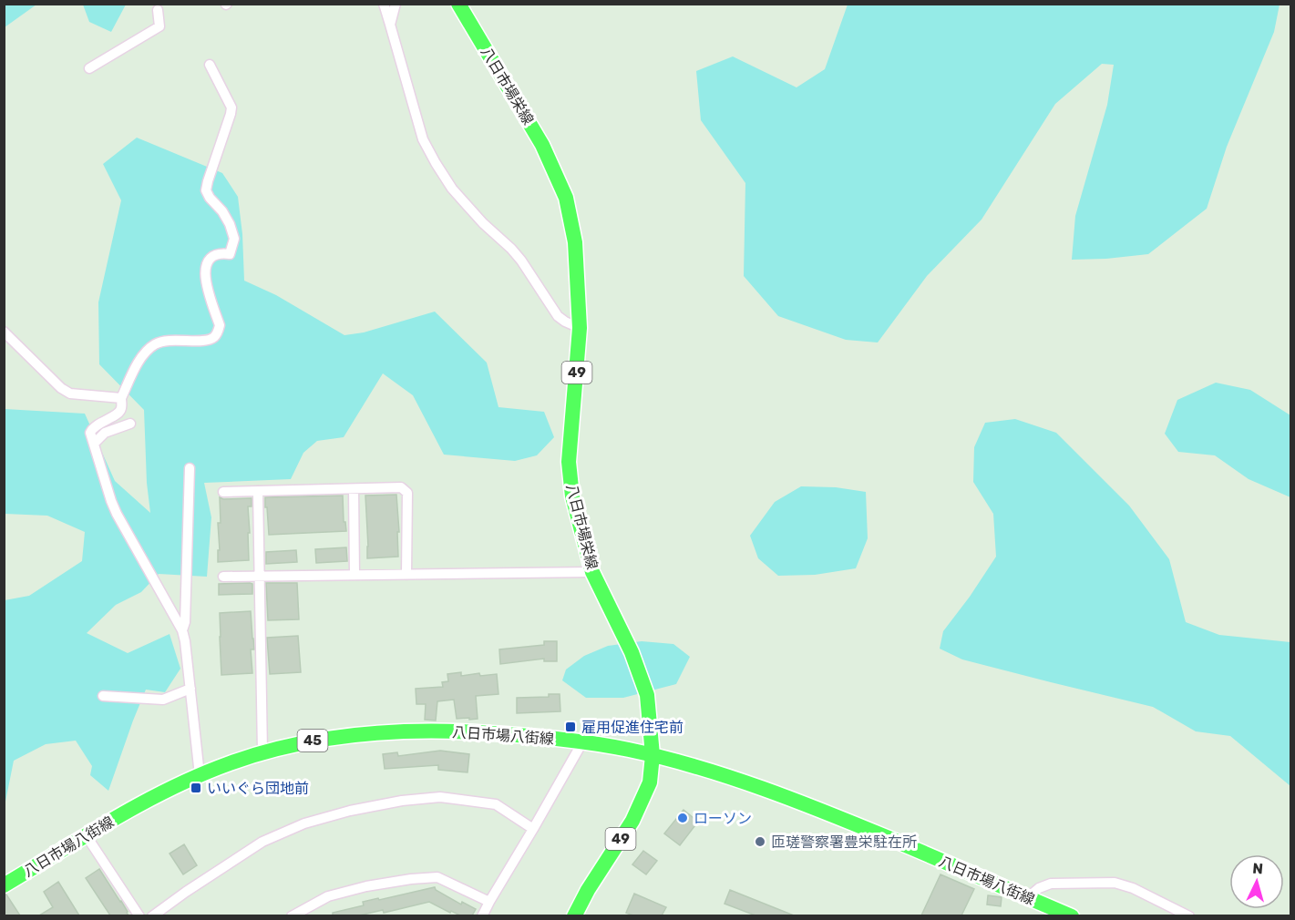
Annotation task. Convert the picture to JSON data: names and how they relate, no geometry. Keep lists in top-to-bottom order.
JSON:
{
  "streets": {
    "main road": [
      "八日市場栄線",
      "49",
      "八日市場八街線",
      "45"
    ]
  },
  "crossings": [
    ["八日市場栄線", "八日市場八街線"]
  ],
  "places": {
    "transit": ["雇用促進住宅前", "いいぐら団地前"],
    "other": ["ローソン", "匝瑳警察署豊栄駐在所"]
  },
  "north": "top"
}
